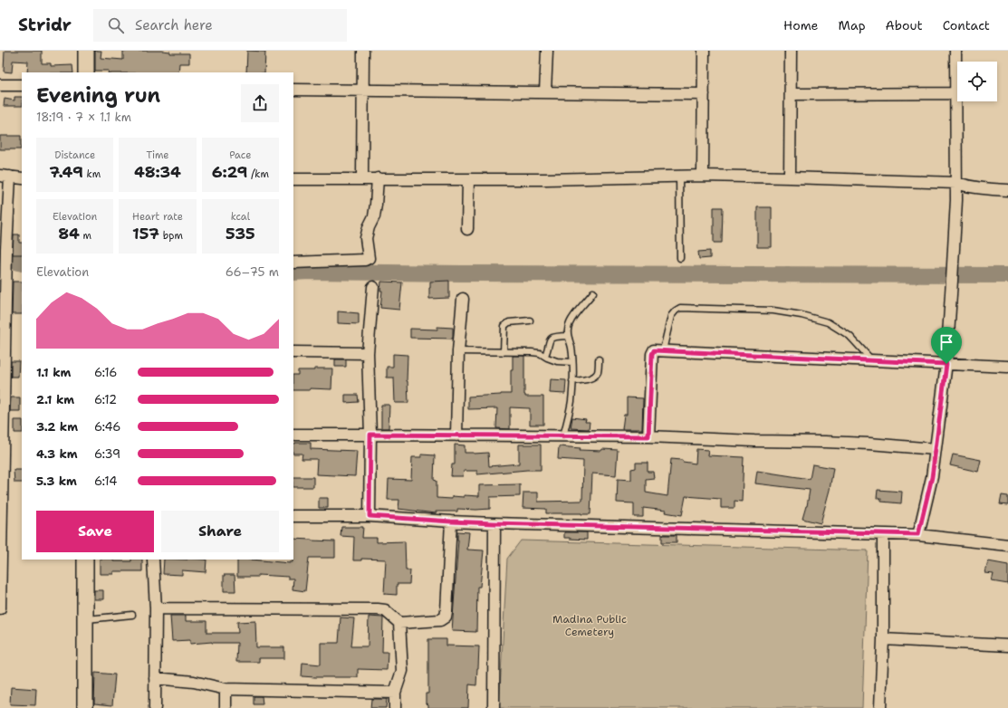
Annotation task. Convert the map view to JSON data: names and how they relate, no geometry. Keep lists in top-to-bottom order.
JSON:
{
  "parks": ["Madina Public Cemetery"],
  "page": {
    "header": "Stridr",
    "search": "Search here",
    "nav": [
      "Home",
      "Map",
      "About",
      "Contact"
    ],
    "heading": ["Evening run", "18:19 · 7 × 1.1 km"],
    "stats": [
      ["Distance", "7.49 km"],
      ["Time", "48:34"],
      ["Pace", "6:29 /km"],
      ["Elevation", "84 m"],
      ["Heart rate", "157 bpm"],
      ["kcal", "535"]
    ],
    "chart": ["Elevation", "66–75 m"],
    "list": [
      {
        "name": "1.1 km",
        "note": "6:16"
      },
      {
        "name": "2.1 km",
        "note": "6:12"
      },
      {
        "name": "3.2 km",
        "note": "6:46"
      },
      {
        "name": "4.3 km",
        "note": "6:39"
      },
      {
        "name": "5.3 km",
        "note": "6:14"
      }
    ],
    "buttons": ["Save", "Share"]
  }
}
